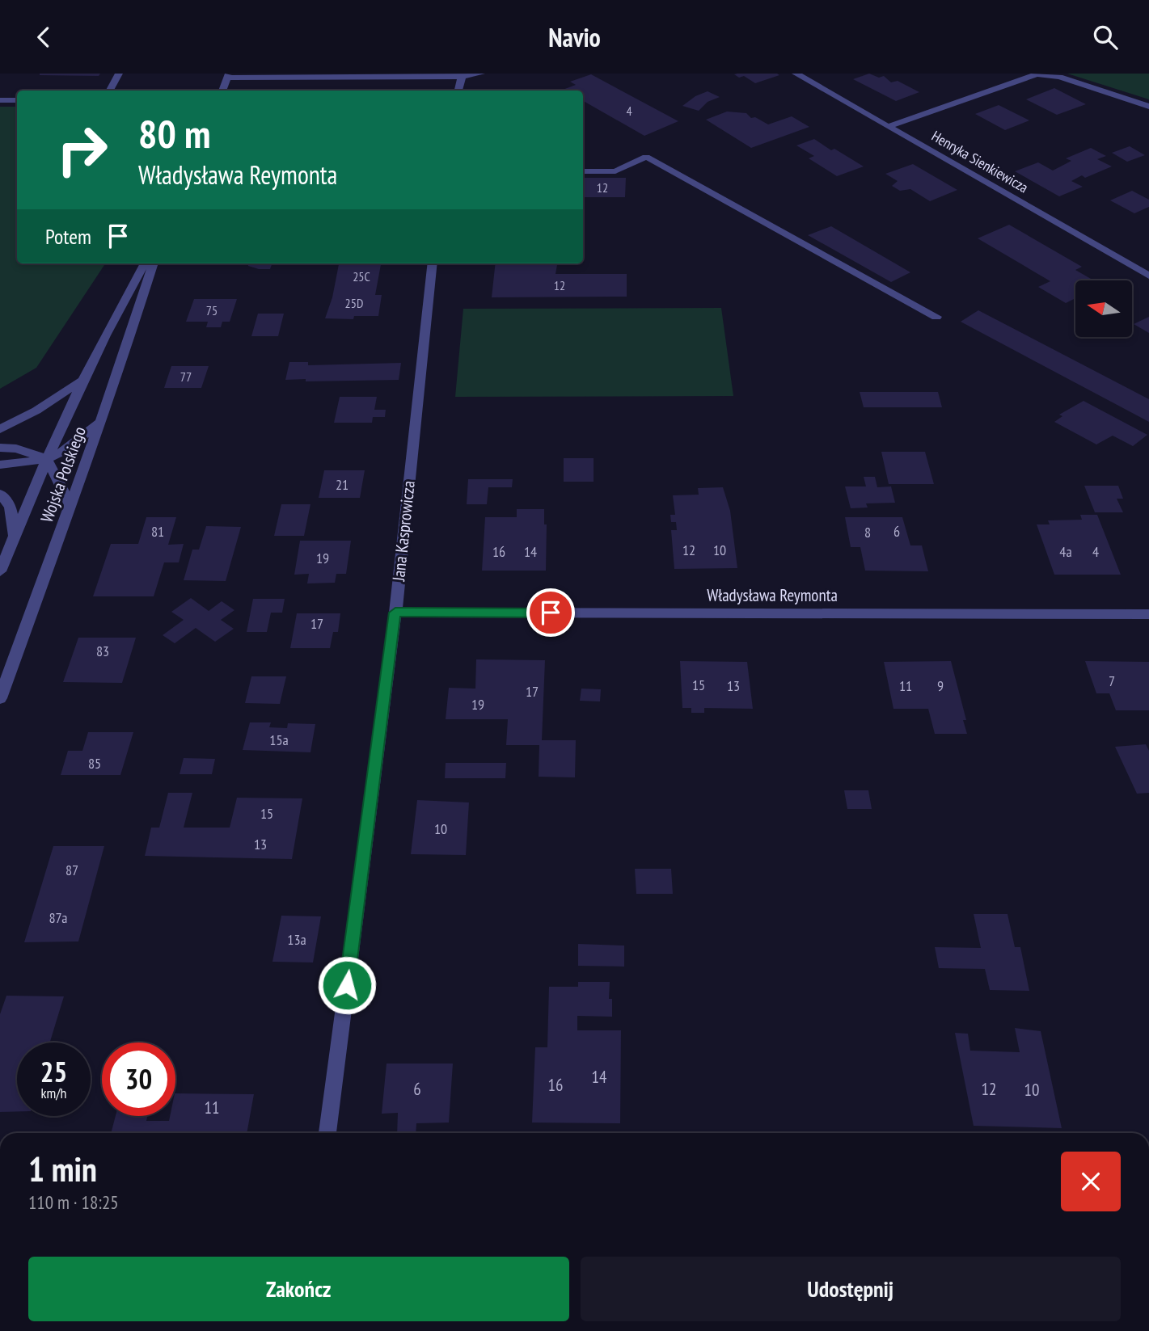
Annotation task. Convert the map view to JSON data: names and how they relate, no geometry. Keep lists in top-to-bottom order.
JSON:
{
  "streets": {
    "street": [
      "Henryka Sienkiewicza",
      "Wojska Polskiego",
      "Jana Kasprowicza",
      "Władysława Reymonta"
    ]
  },
  "crossings": [
    ["Jana Kasprowicza", "Władysława Reymonta"]
  ],
  "house_numbers": [
    "4",
    "12",
    "25C",
    "12",
    "25D",
    "75",
    "77",
    "21",
    "81",
    "6",
    "8",
    "12",
    "10",
    "16",
    "14",
    "4a",
    "4",
    "19",
    "17",
    "83",
    "7",
    "15",
    "13",
    "11",
    "9",
    "17",
    "19",
    "15a",
    "85",
    "15",
    "10",
    "13",
    "87",
    "87a",
    "13a",
    "14",
    "16",
    "6",
    "12",
    "10",
    "11"
  ],
  "north": "left",
  "page": {
    "header": "Navio",
    "turn": ["80 m", "Władysława Reymonta"],
    "then": "Potem",
    "speed": "25 km/h",
    "limit": "30",
    "heading": ["1 min", "110 m · 18:25"],
    "buttons": ["Zakończ", "Udostępnij"]
  }
}
